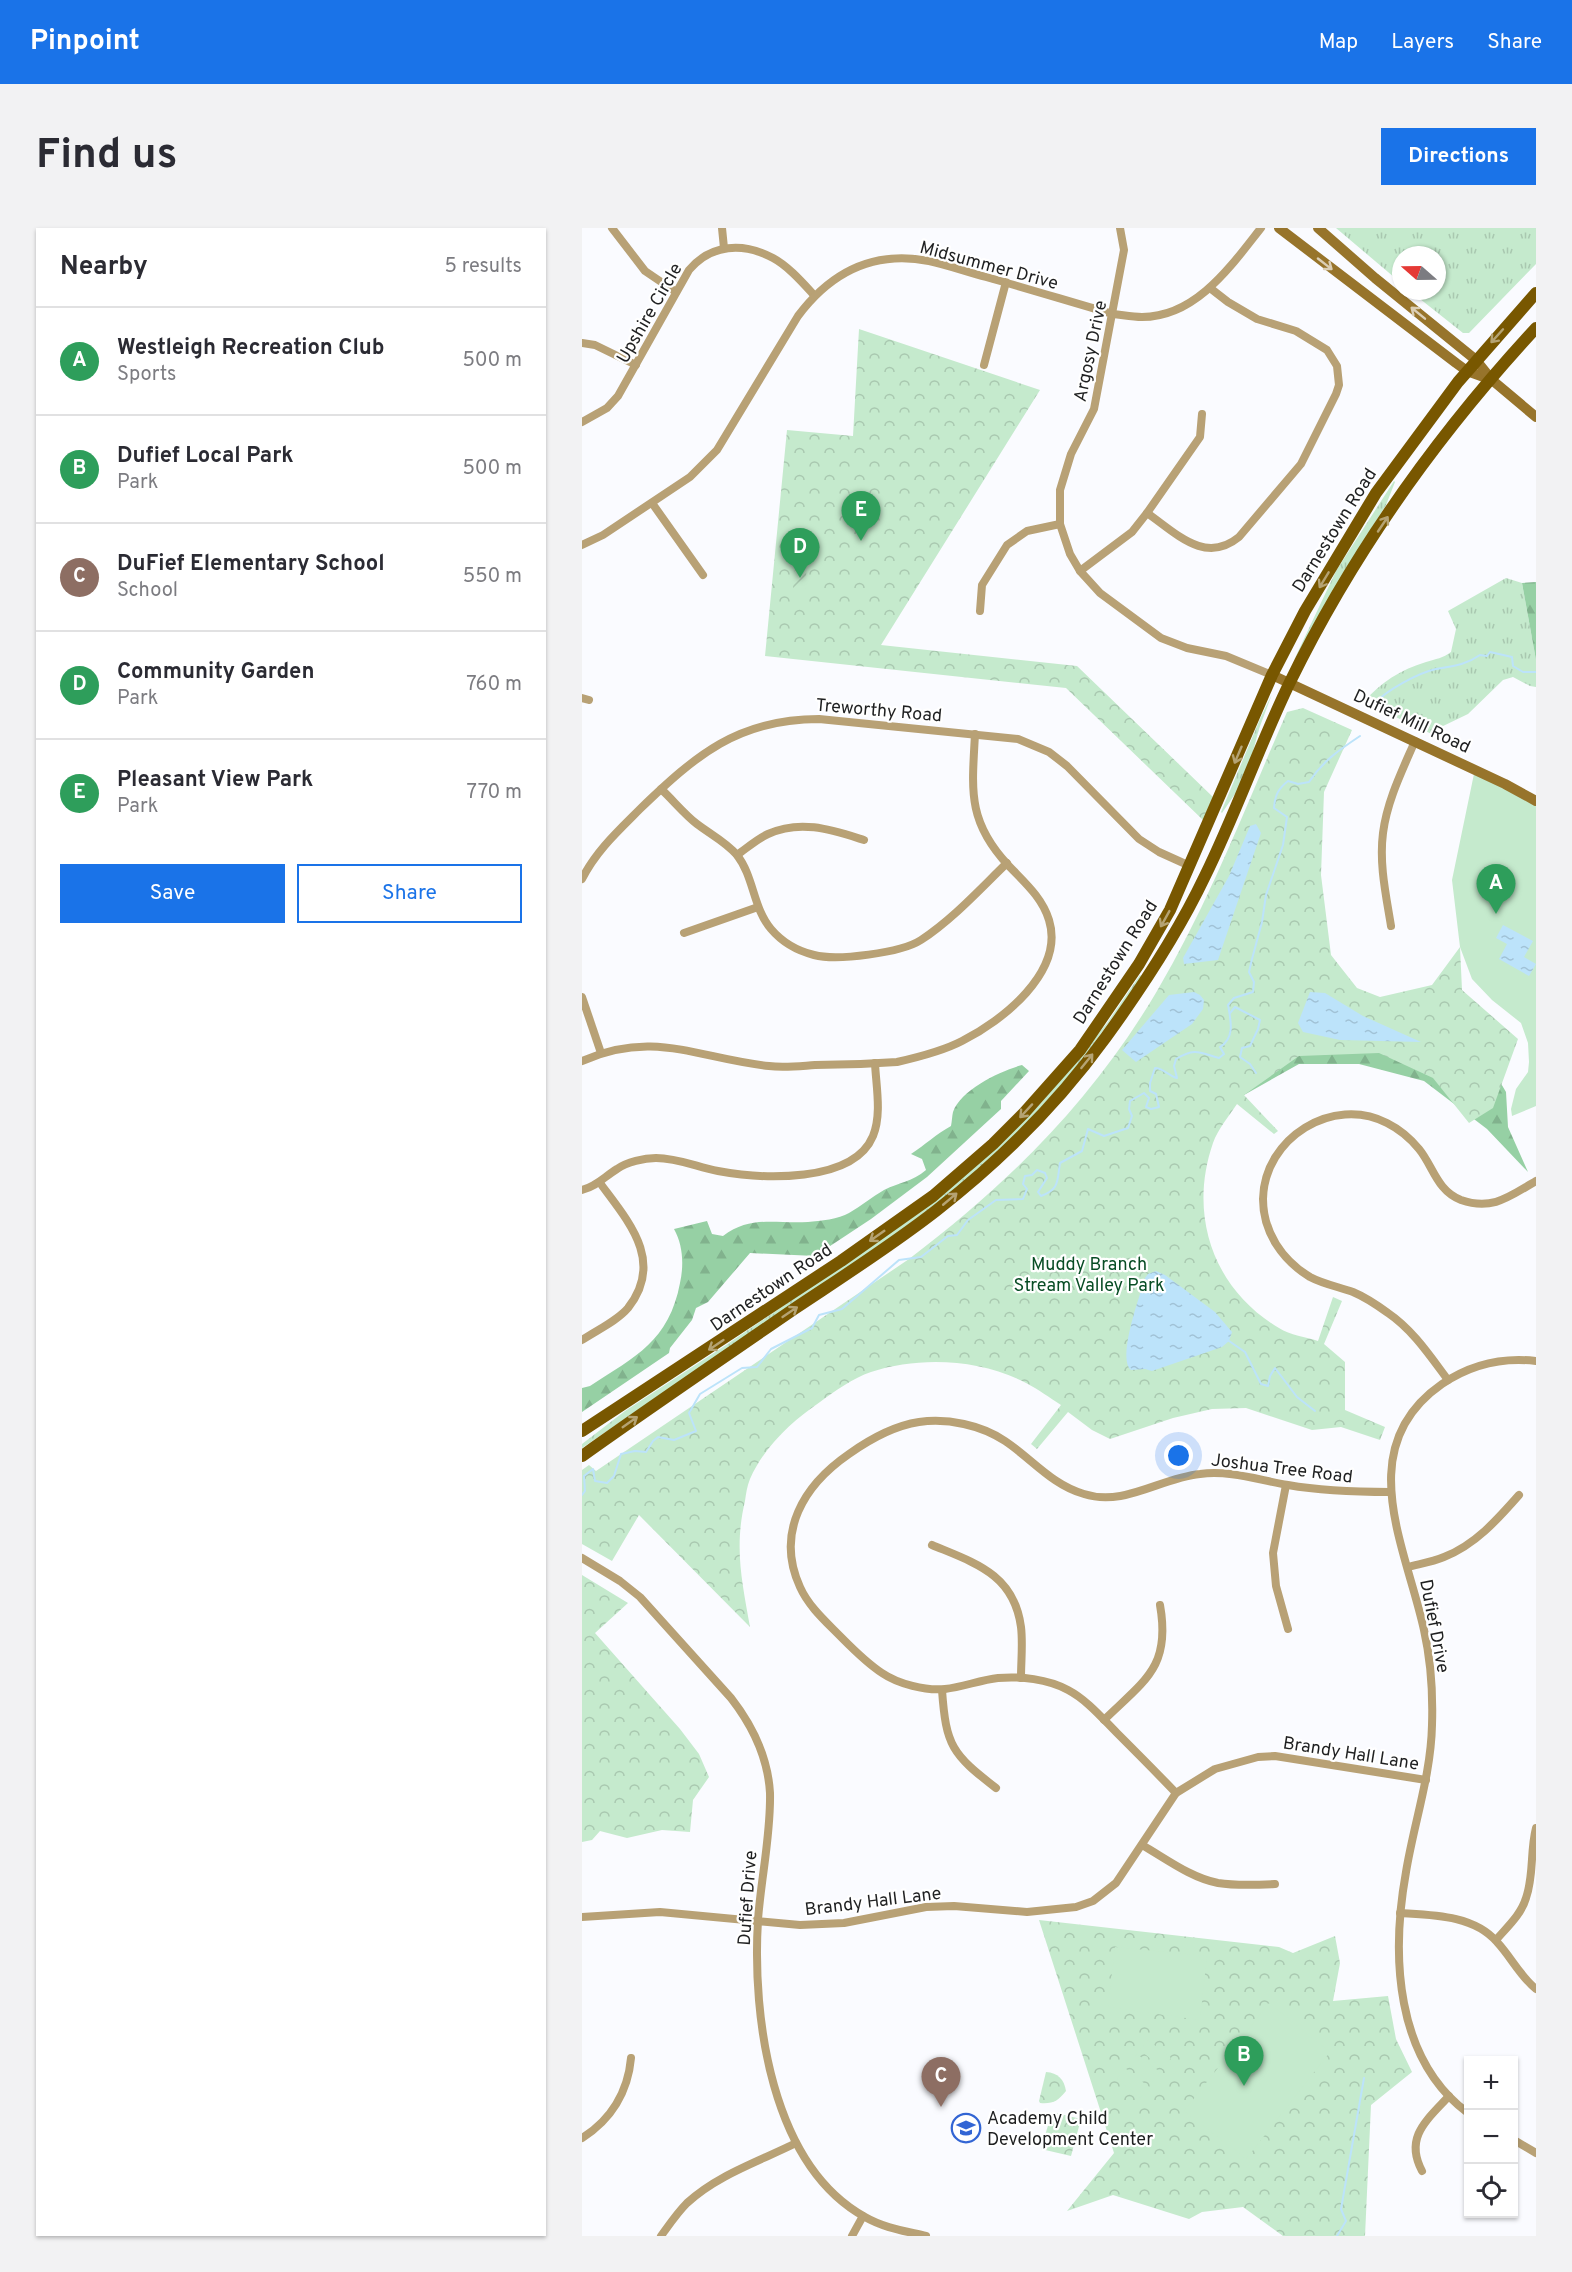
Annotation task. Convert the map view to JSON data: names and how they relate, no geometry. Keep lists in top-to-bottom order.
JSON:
{
  "streets": {
    "main road": ["Darnestown Road", "Dufief Mill Road"],
    "street": [
      "Midsummer Drive",
      "Upshire Circle",
      "Argosy Drive",
      "Treworthy Road",
      "Joshua Tree Road",
      "Dufief Drive",
      "Brandy Hall Lane"
    ]
  },
  "crossings": [
    ["Midsummer Drive", "Argosy Drive"],
    ["Argosy Drive", "Darnestown Road"],
    ["Argosy Drive", "Dufief Mill Road"],
    ["Darnestown Road", "Treworthy Road"],
    ["Darnestown Road", "Dufief Mill Road"],
    ["Joshua Tree Road", "Dufief Drive"],
    ["Joshua Tree Road", "Brandy Hall Lane"],
    ["Dufief Drive", "Brandy Hall Lane"]
  ],
  "parks": ["Muddy Branch Stream Valley Park"],
  "places": {
    "school or university": ["Academy Child Development Center"]
  },
  "north": "left",
  "page": {
    "header": "Pinpoint",
    "nav": ["Map", "Layers", "Share"],
    "buttons": [
      "Directions",
      ["Save", "Share"]
    ],
    "title": "Find us",
    "heading": ["Nearby", "5 results"],
    "list": [
      {
        "mark": "A",
        "name": "Westleigh Recreation Club",
        "note": "Sports",
        "value": "500 m"
      },
      {
        "mark": "B",
        "name": "Dufief Local Park",
        "note": "Park",
        "value": "500 m"
      },
      {
        "mark": "C",
        "name": "DuFief Elementary School",
        "note": "School",
        "value": "550 m"
      },
      {
        "mark": "D",
        "name": "Community Garden",
        "note": "Park",
        "value": "760 m"
      },
      {
        "mark": "E",
        "name": "Pleasant View Park",
        "note": "Park",
        "value": "770 m"
      }
    ],
    "pins": [
      "E",
      "D",
      "A",
      "B",
      "C"
    ],
    "map_buttons": ["+", "−"]
  }
}
